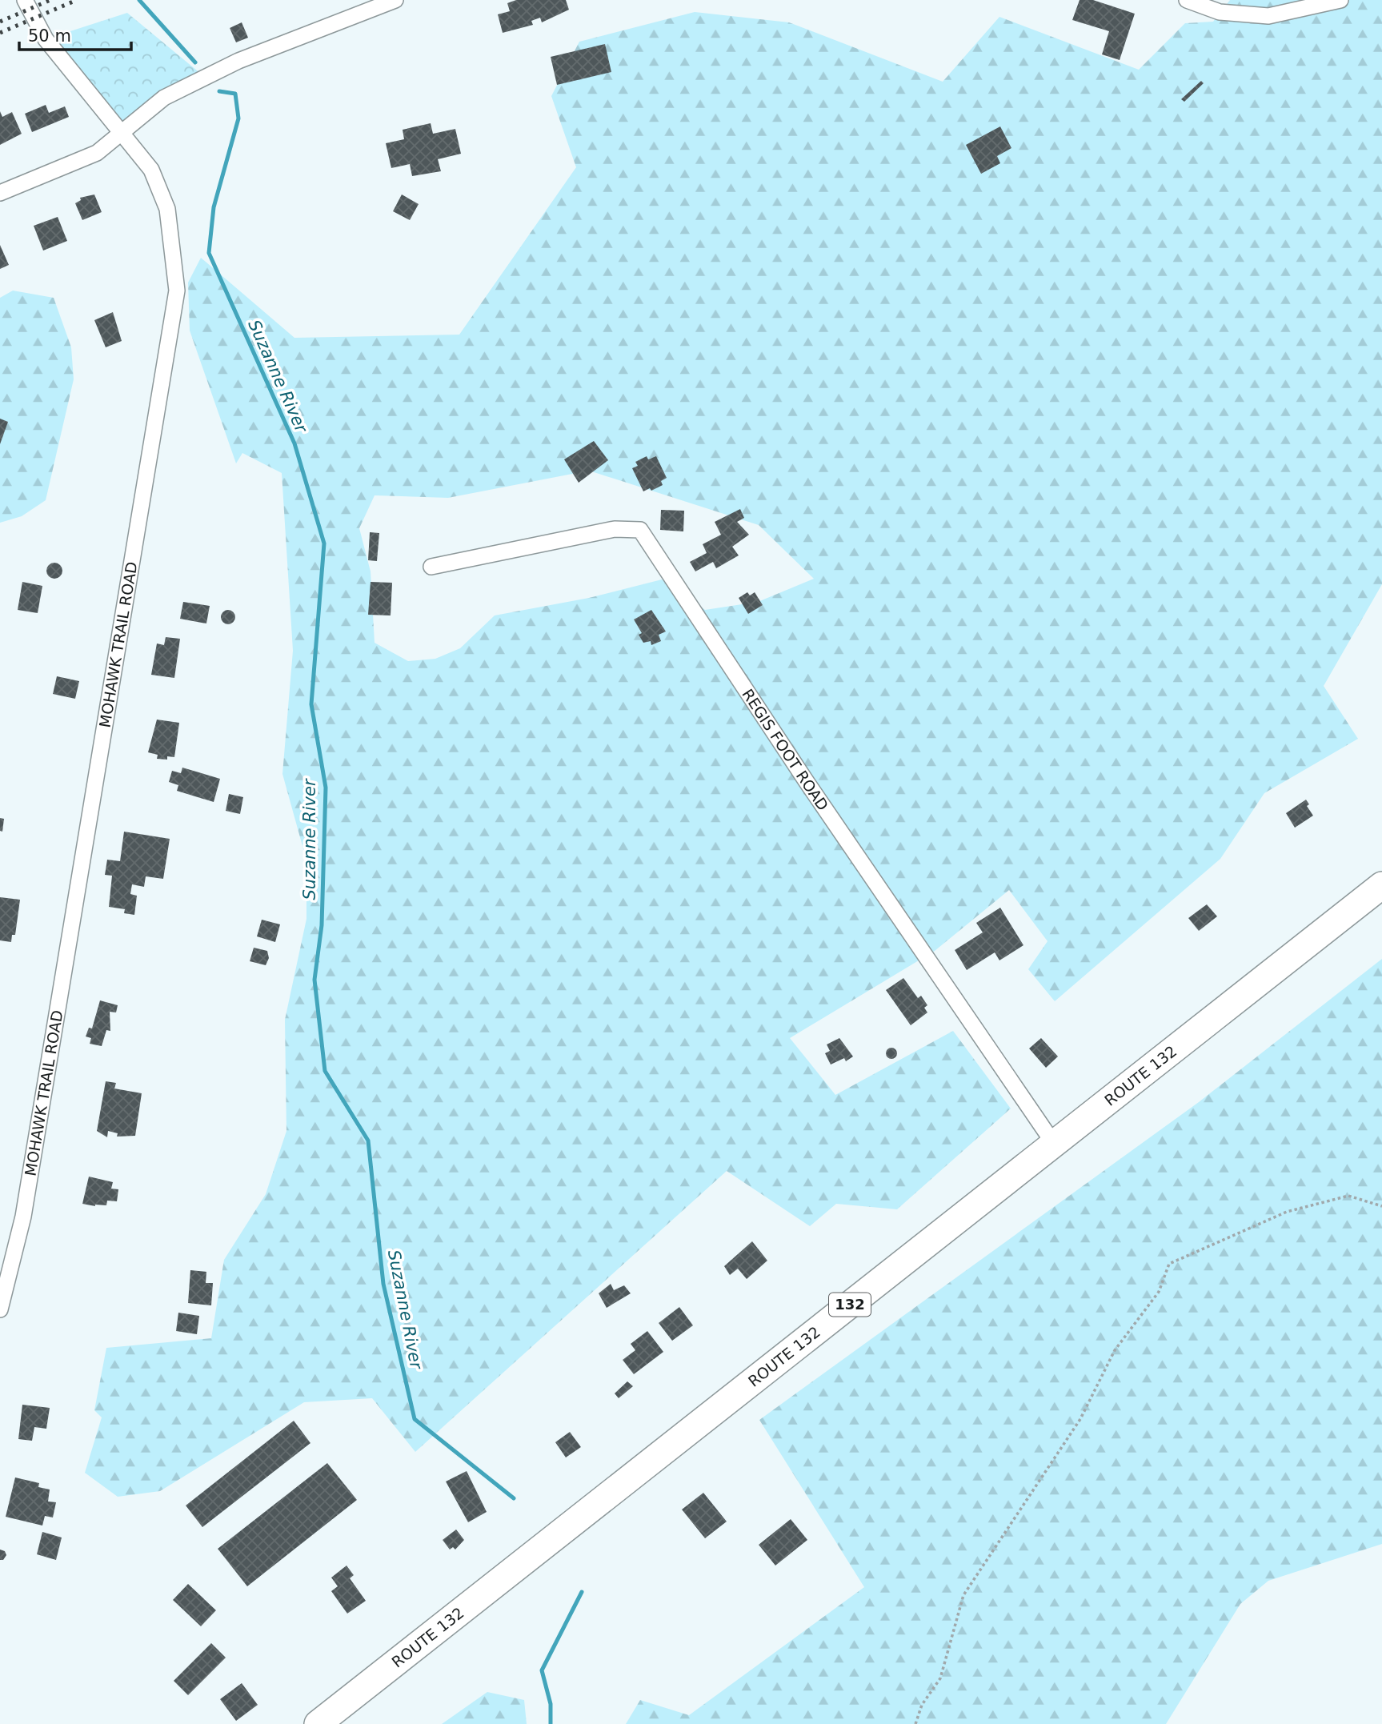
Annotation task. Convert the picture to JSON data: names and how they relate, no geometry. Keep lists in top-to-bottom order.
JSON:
{
  "streets": {
    "highway": ["ROUTE 132", "132"],
    "street": ["MOHAWK TRAIL ROAD", "REGIS FOOT ROAD"]
  },
  "crossings": [
    ["REGIS FOOT ROAD", "ROUTE 132"]
  ],
  "water": ["Suzanne River"],
  "scale_bar": "50 m"
}
